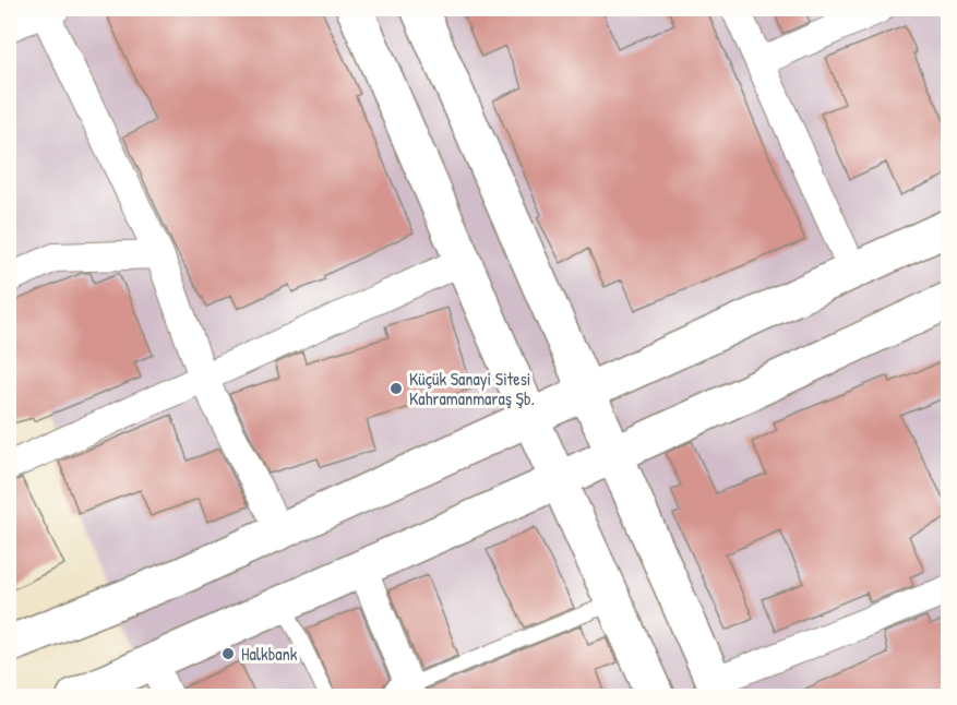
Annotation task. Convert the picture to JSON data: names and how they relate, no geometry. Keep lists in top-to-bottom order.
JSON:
{
  "places": ["Küçük Sanayi Sitesi Kahramanmaraş Şb.", "Halkbank"]
}
